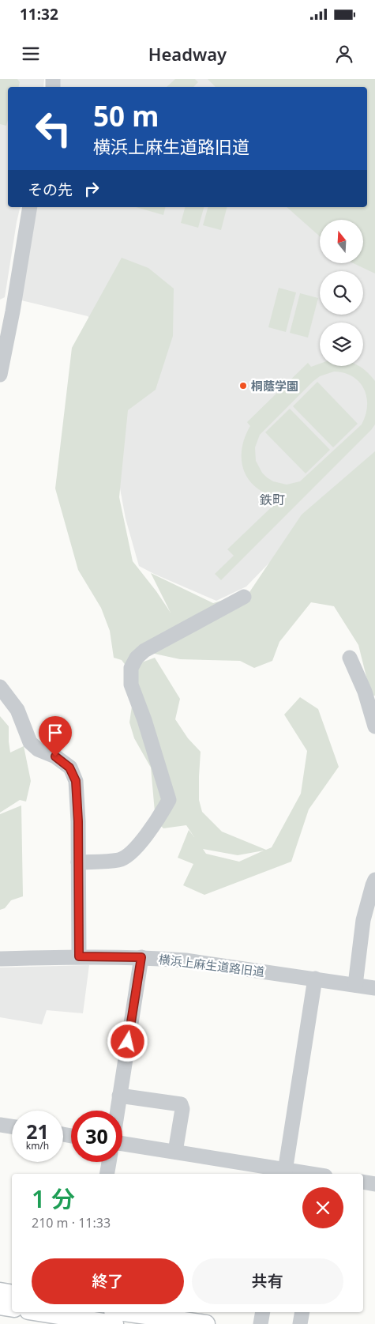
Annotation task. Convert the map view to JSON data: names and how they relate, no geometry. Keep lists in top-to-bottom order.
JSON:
{
  "streets": {
    "street": ["横浜上麻生道路旧道"]
  },
  "districts": ["鉄町"],
  "places": ["桐蔭学園"],
  "north": "top",
  "page": {
    "status": "11:32",
    "header": "Headway",
    "turn": ["50 m", "横浜上麻生道路旧道"],
    "then": "その先",
    "speed": "21 km/h",
    "limit": "30",
    "heading": ["1 分", "210 m · 11:33"],
    "buttons": ["終了", "共有"]
  }
}
